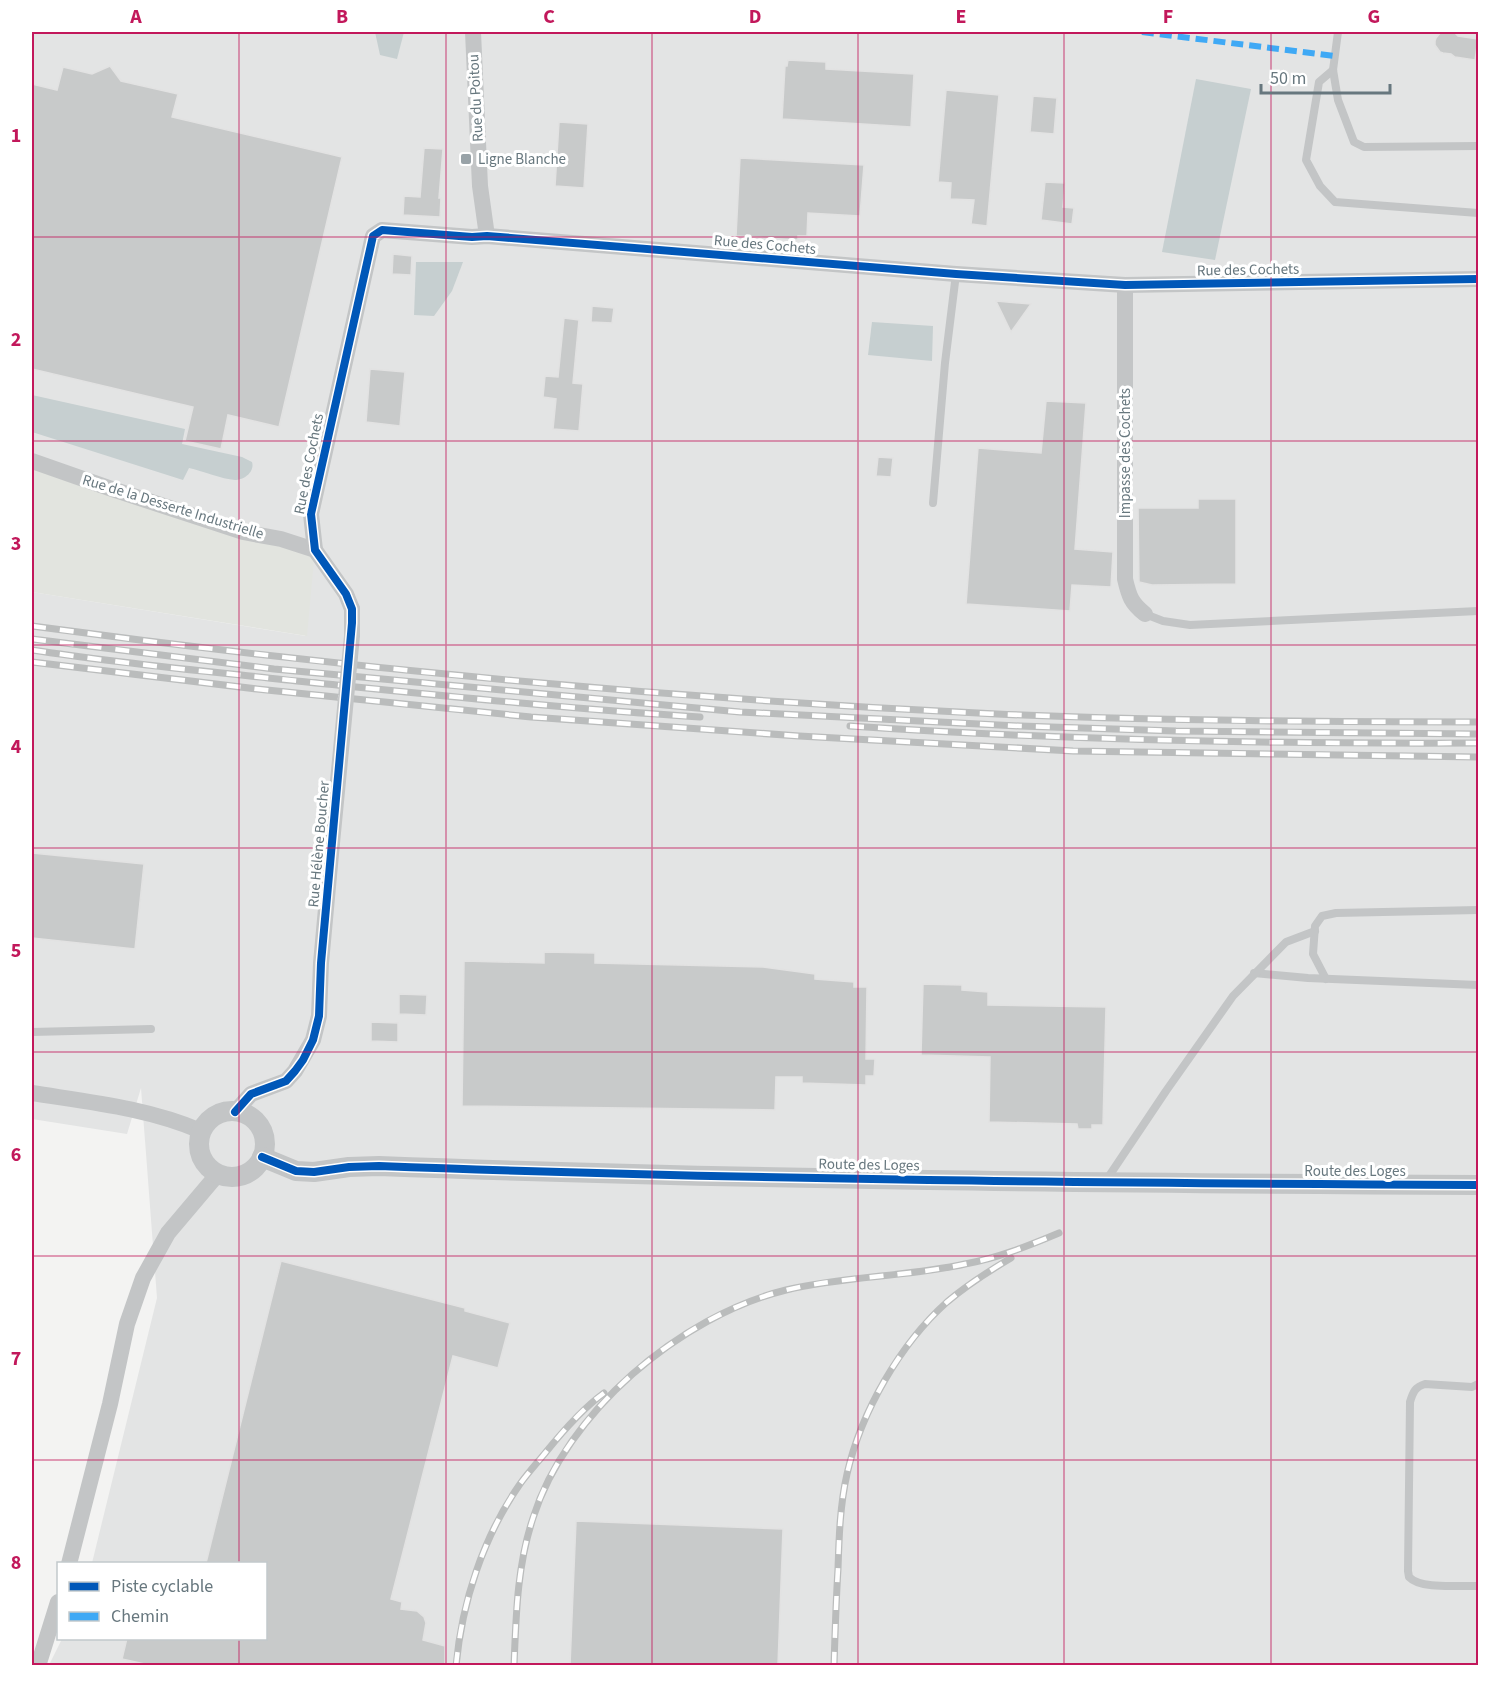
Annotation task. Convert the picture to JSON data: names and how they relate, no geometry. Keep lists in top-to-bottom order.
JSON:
{
  "streets": {
    "street": [
      "Rue du Poitou",
      "Rue des Cochets",
      "Impasse des Cochets",
      "Rue de la Desserte Industrielle",
      "Rue Hélène Boucher",
      "Route des Loges"
    ]
  },
  "crossings": [
    ["Rue du Poitou", "Rue des Cochets"],
    ["Rue des Cochets", "Impasse des Cochets"],
    ["Rue des Cochets", "Rue de la Desserte Industrielle"],
    ["Rue des Cochets", "Rue Hélène Boucher"],
    ["Rue de la Desserte Industrielle", "Rue Hélène Boucher"],
    ["Rue Hélène Boucher", "Route des Loges"]
  ],
  "places": {
    "transit": ["Ligne Blanche"]
  },
  "legend": ["Piste cyclable", "Chemin"],
  "scale_bar": "50 m",
  "grid": {
    "columns": [
      "A",
      "B",
      "C",
      "D",
      "E",
      "F",
      "G"
    ],
    "rows": [
      "1",
      "2",
      "3",
      "4",
      "5",
      "6",
      "7",
      "8"
    ]
  }
}
